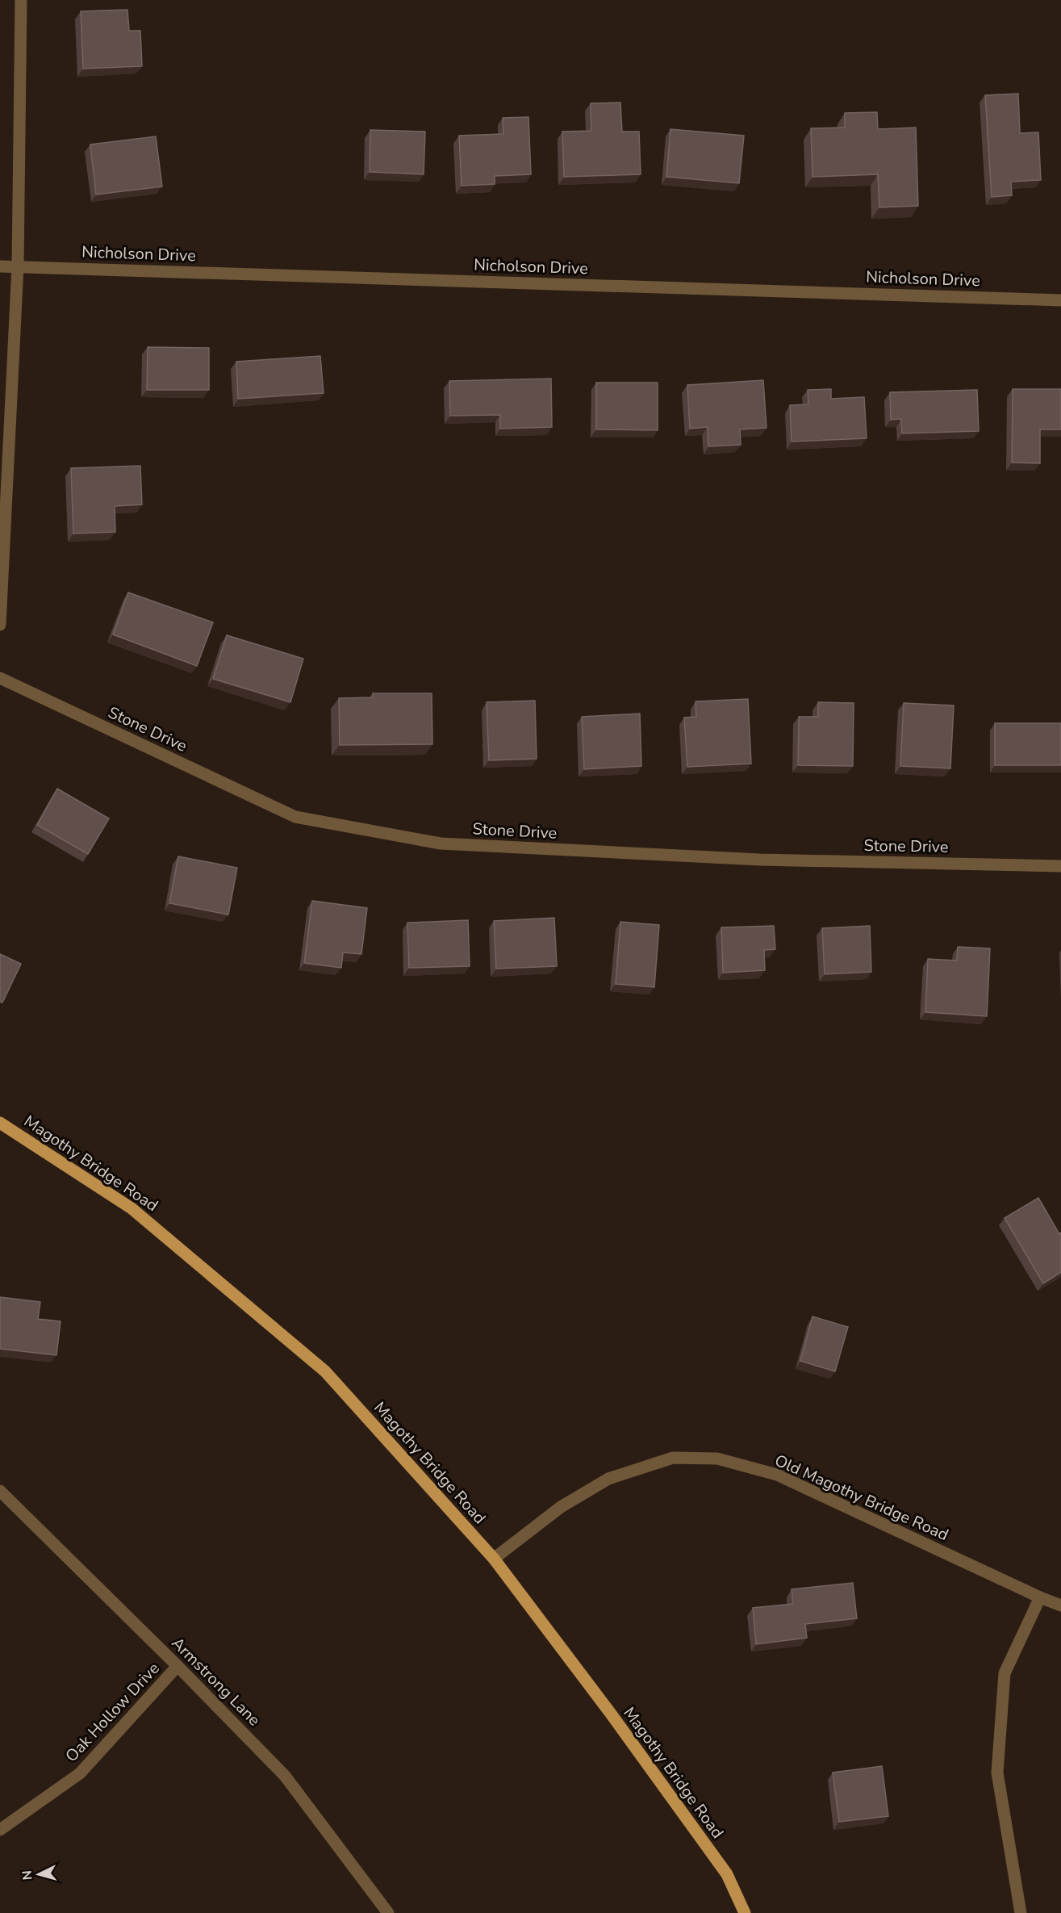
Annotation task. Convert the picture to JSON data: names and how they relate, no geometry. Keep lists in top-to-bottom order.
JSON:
{
  "streets": {
    "main road": ["Magothy Bridge Road"],
    "street": [
      "Nicholson Drive",
      "Stone Drive",
      "Old Magothy Bridge Road",
      "Armstrong Lane",
      "Oak Hollow Drive"
    ]
  },
  "crossings": [
    ["Magothy Bridge Road", "Old Magothy Bridge Road"],
    ["Armstrong Lane", "Oak Hollow Drive"]
  ],
  "north": "left"
}
